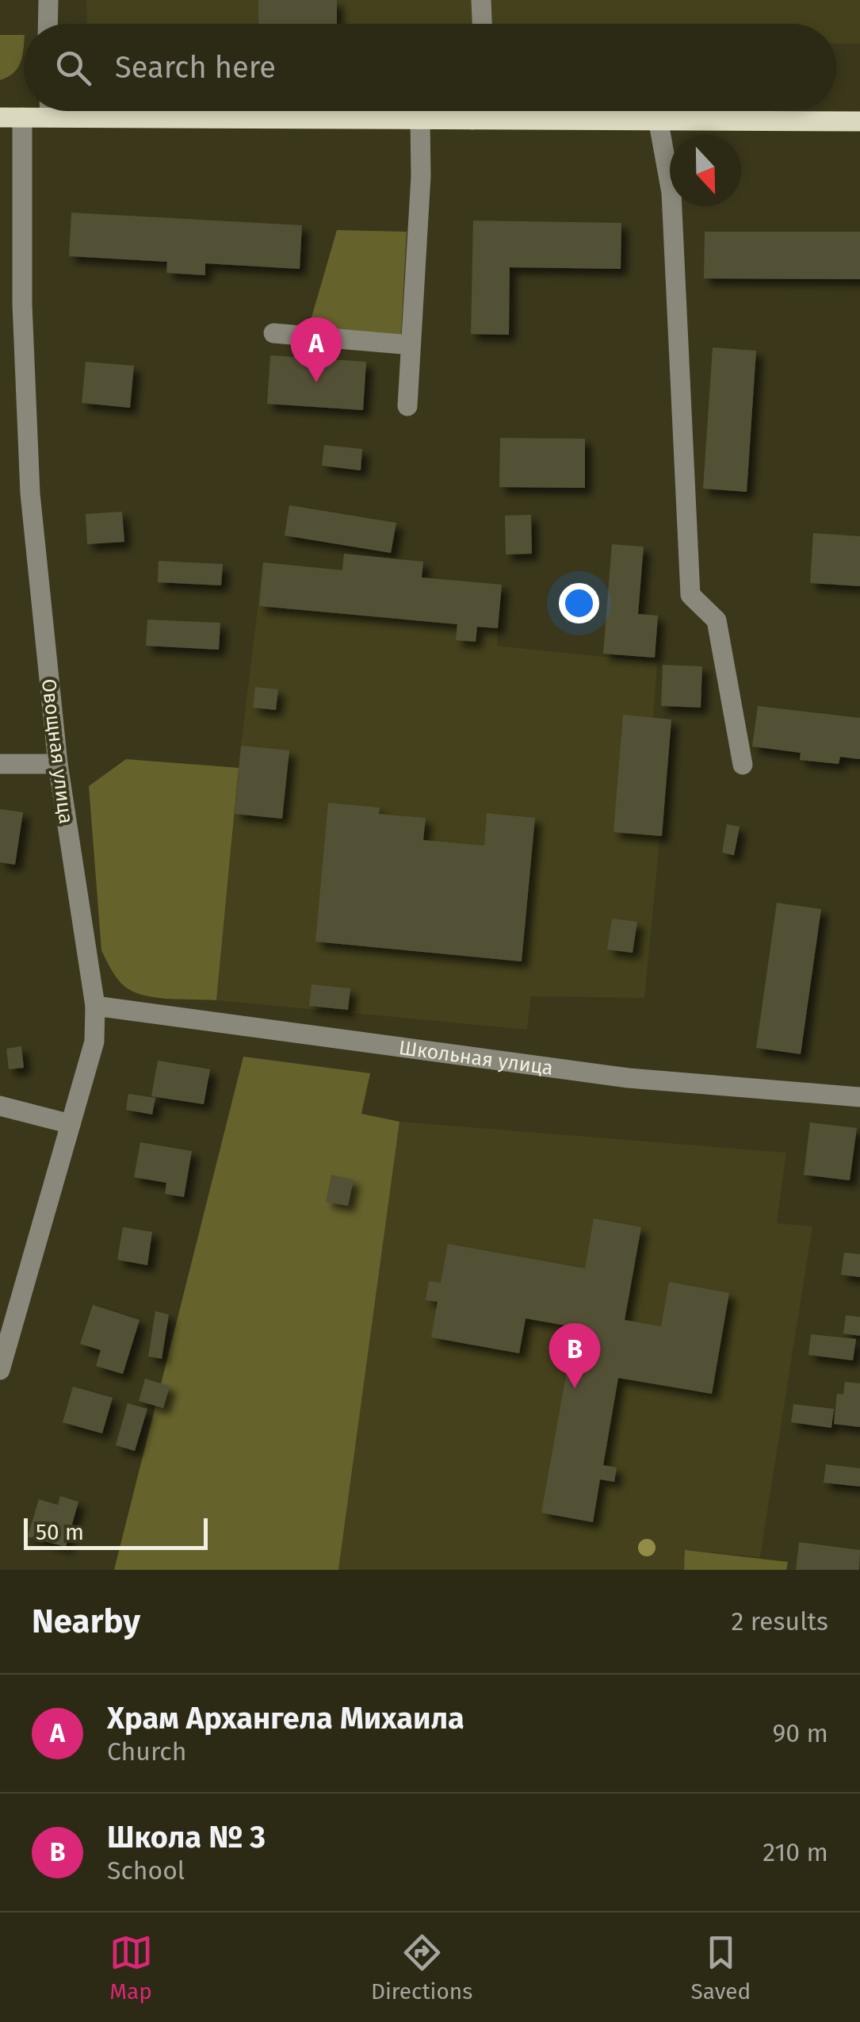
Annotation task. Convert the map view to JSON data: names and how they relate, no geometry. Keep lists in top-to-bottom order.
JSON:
{
  "streets": {
    "street": ["Овощная улица", "Школьная улица"]
  },
  "crossings": [
    ["Овощная улица", "Школьная улица"]
  ],
  "scale_bar": "50 m",
  "north": "bottom",
  "page": {
    "search": "Search here",
    "pins": ["A", "B"],
    "scale": "50 m",
    "heading": ["Nearby", "2 results"],
    "list": [
      {
        "mark": "A",
        "name": "Храм Архангела Михаила",
        "note": "Church",
        "value": "90 m"
      },
      {
        "mark": "B",
        "name": "Школа № 3",
        "note": "School",
        "value": "210 m"
      }
    ],
    "nav": ["Map", "Directions", "Saved"]
  }
}
